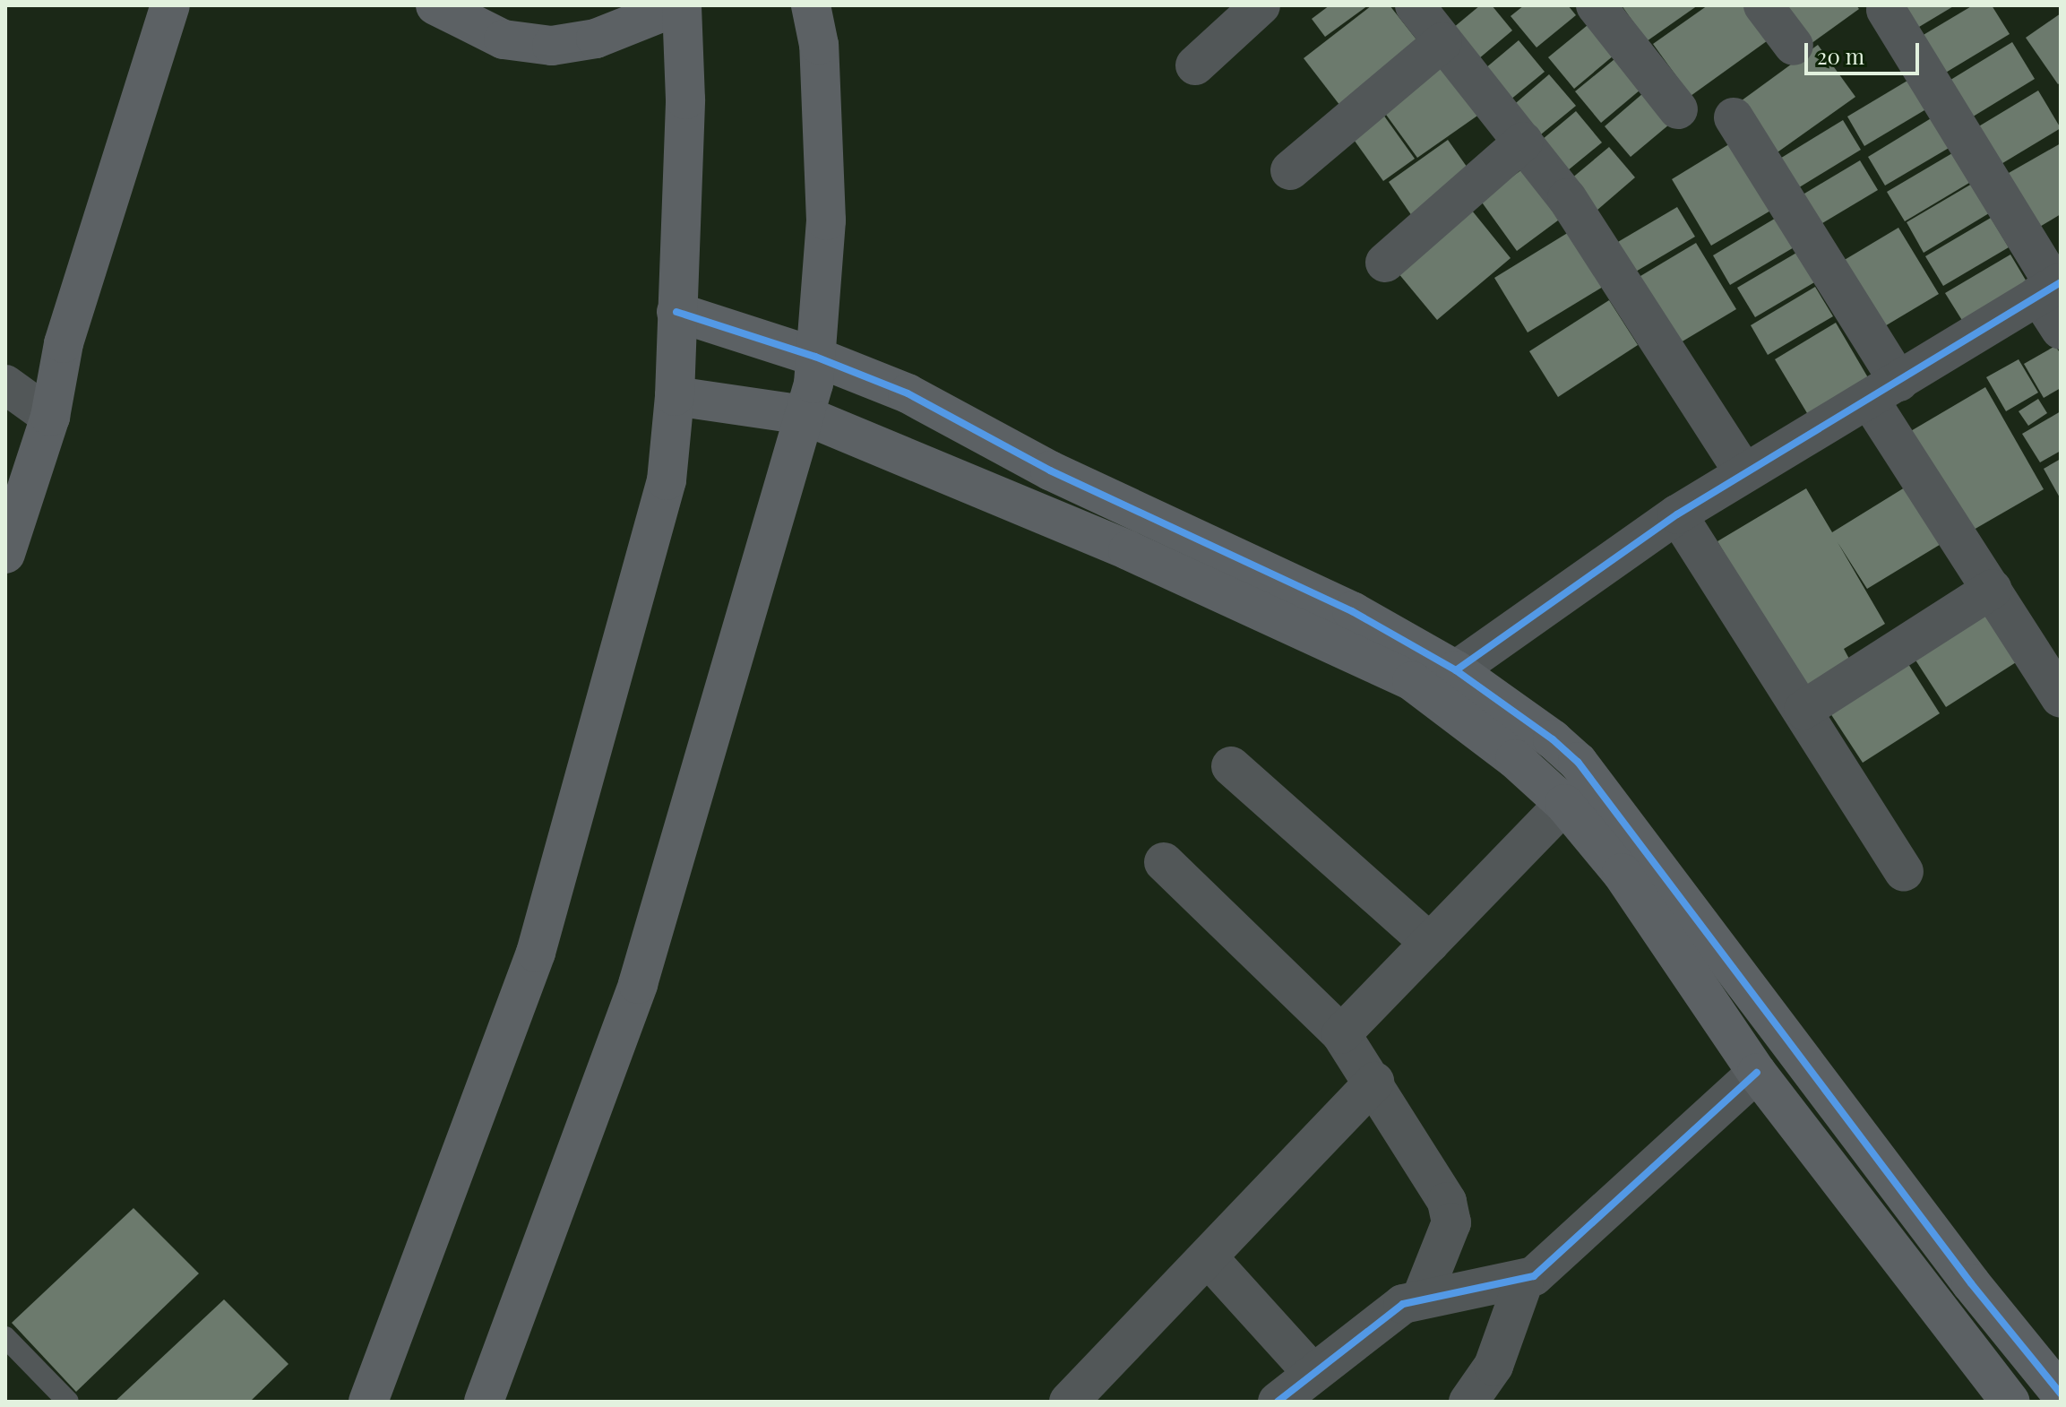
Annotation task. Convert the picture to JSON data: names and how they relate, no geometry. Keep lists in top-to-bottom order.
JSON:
{
  "scale_bar": "20 m"
}
